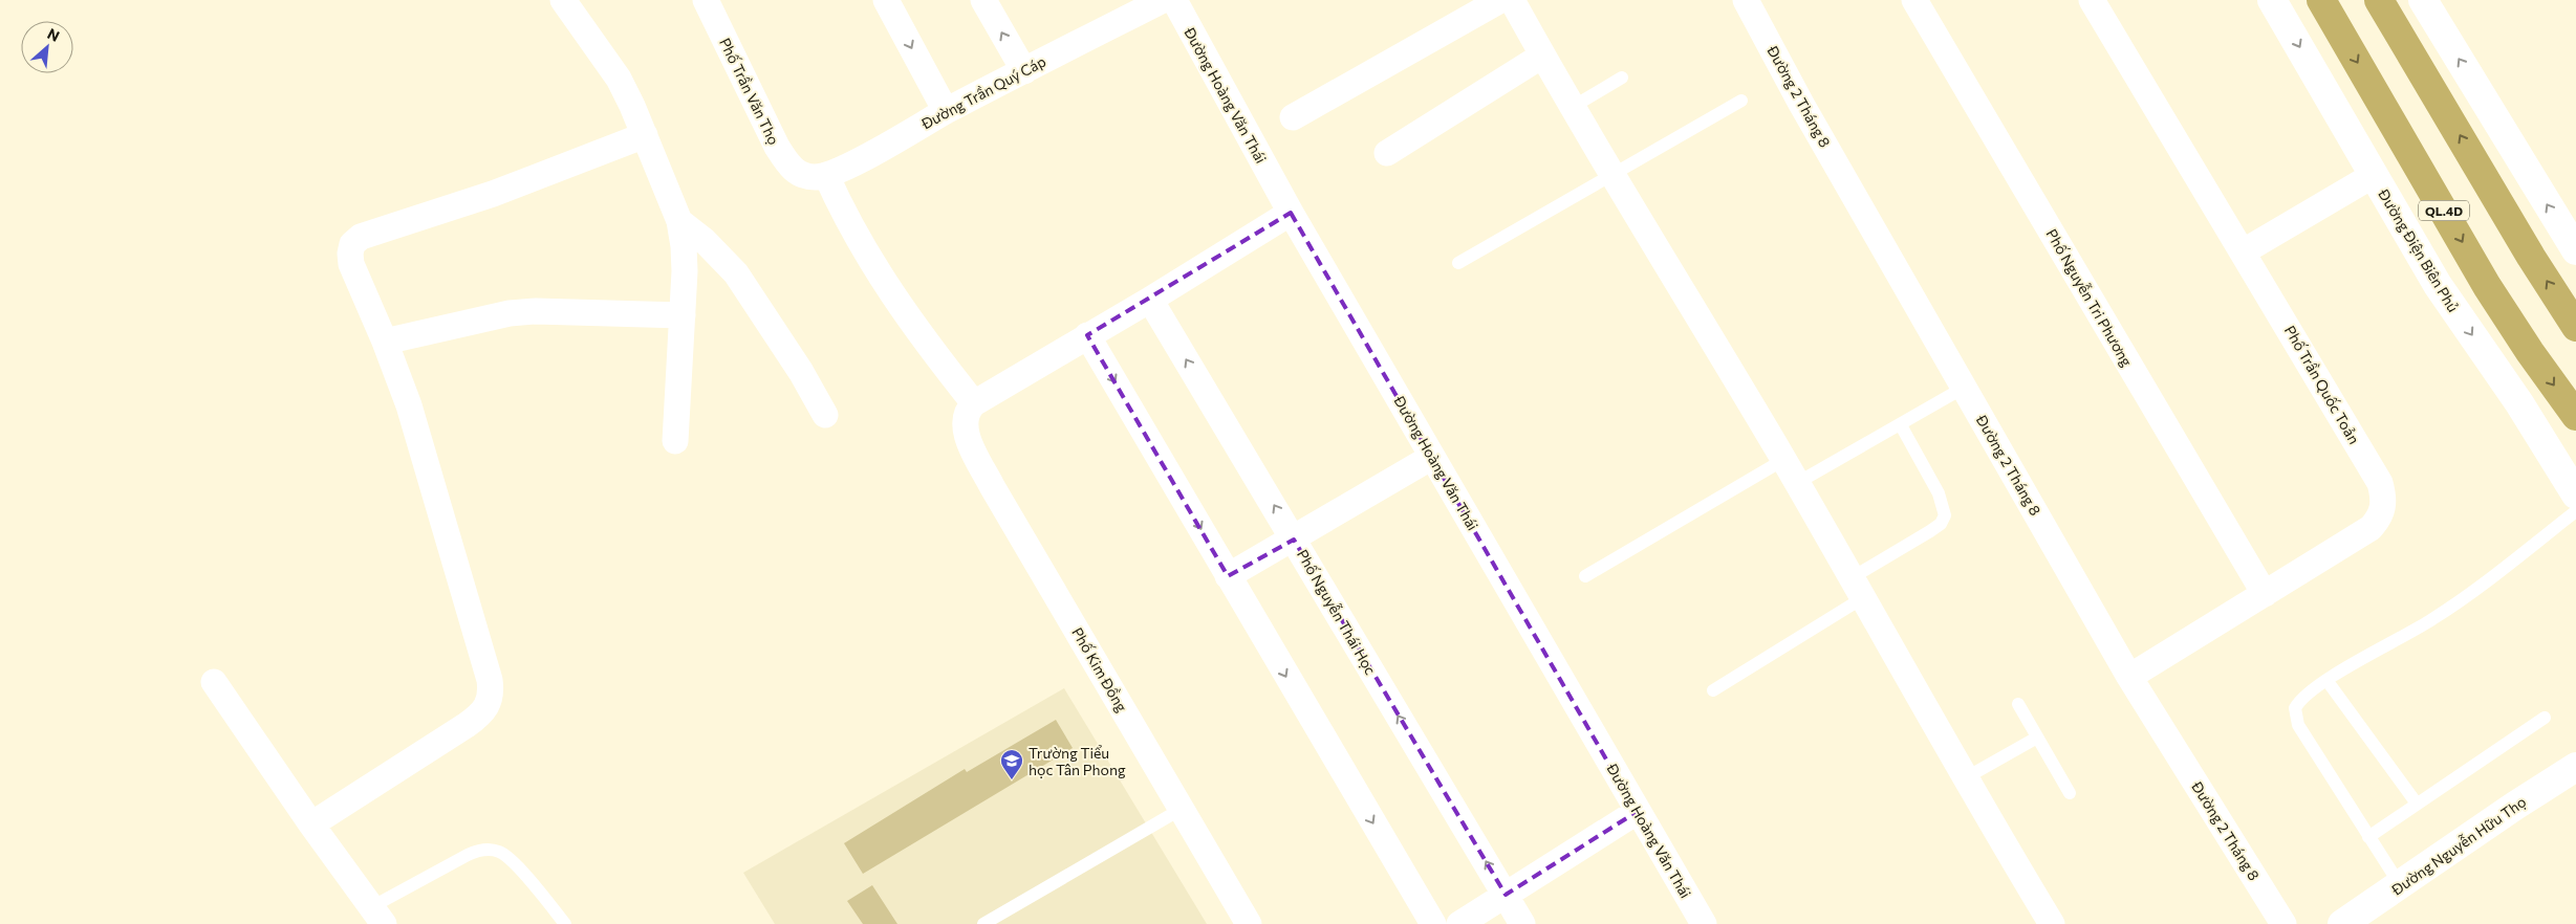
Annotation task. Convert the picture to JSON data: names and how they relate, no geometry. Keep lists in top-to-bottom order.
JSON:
{
  "streets": {
    "highway": ["QL.4D"],
    "street": [
      "Phố Trần Văn Thọ",
      "Đường Trần Quý Cáp",
      "Đường Hoàng Văn Thái",
      "Đường 2 Tháng 8",
      "Đường Điện Biên Phủ",
      "Phố Nguyễn Tri Phương",
      "Phố Trần Quốc Toản",
      "Phố Nguyễn Thái Học",
      "Phố Kim Đồng",
      "Đường Nguyễn Hữu Thọ"
    ]
  },
  "crossings": [
    ["Phố Trần Văn Thọ", "Đường Trần Quý Cáp"],
    ["Đường 2 Tháng 8", "Phố Trần Quốc Toản"],
    ["Phố Nguyễn Tri Phương", "Phố Trần Quốc Toản"]
  ],
  "places": {
    "school or university": ["Trường Tiểu học Tân Phong"]
  },
  "north": "top right"
}
